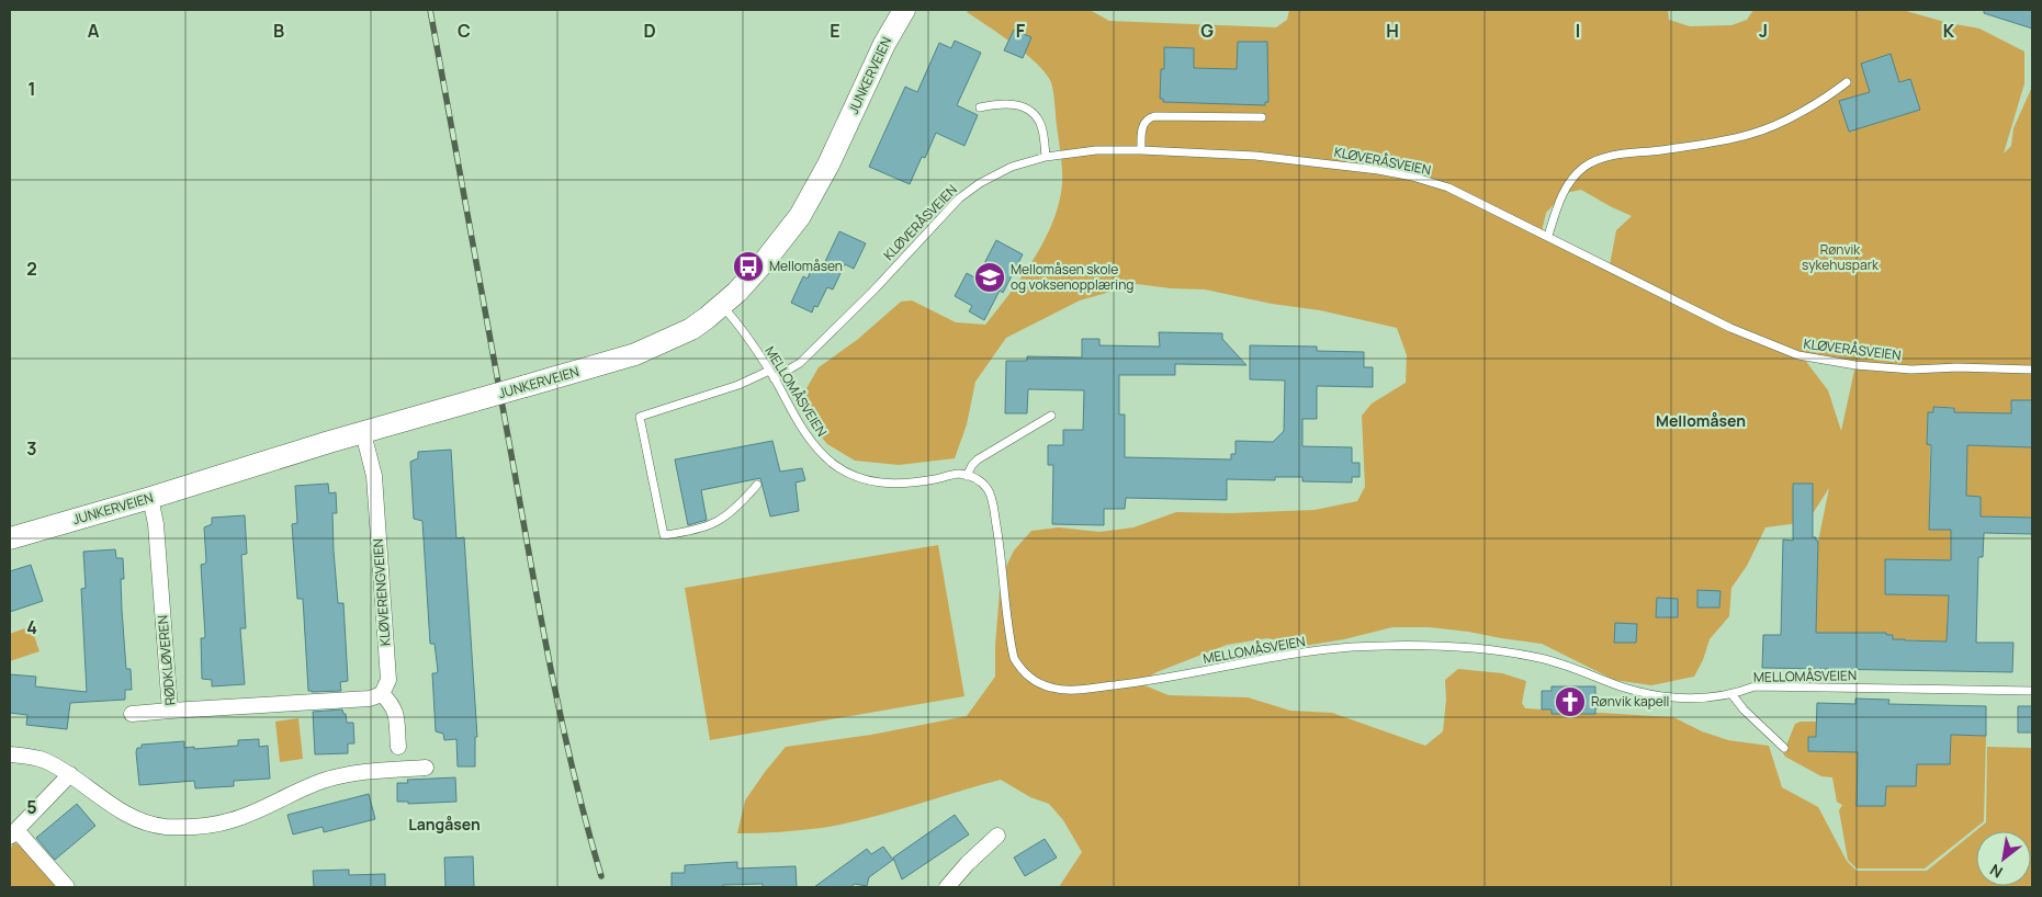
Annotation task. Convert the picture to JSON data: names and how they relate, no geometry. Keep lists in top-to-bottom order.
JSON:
{
  "streets": {
    "street": ["JUNKERVEIEN", "KLØVERENGVEIEN", "RØDKLØVEREN"],
    "lane": ["KLØVERÅSVEIEN", "MELLOMÅSVEIEN"]
  },
  "crossings": [
    ["JUNKERVEIEN", "MELLOMÅSVEIEN"],
    ["JUNKERVEIEN", "KLØVERENGVEIEN"],
    ["JUNKERVEIEN", "RØDKLØVEREN"],
    ["KLØVERÅSVEIEN", "MELLOMÅSVEIEN"],
    ["KLØVERENGVEIEN", "RØDKLØVEREN"]
  ],
  "districts": ["Mellomåsen", "Langåsen"],
  "parks": ["Rønvik sykehuspark"],
  "places": {
    "bus stop": ["Mellomåsen"],
    "school or university": ["Mellomåsen skole og voksenopplæring"],
    "church": ["Rønvik kapell"]
  },
  "north": "bottom left",
  "grid": {
    "columns": [
      "A",
      "B",
      "C",
      "D",
      "E",
      "F",
      "G",
      "H",
      "I",
      "J",
      "K"
    ],
    "rows": [
      "1",
      "2",
      "3",
      "4",
      "5"
    ]
  }
}
